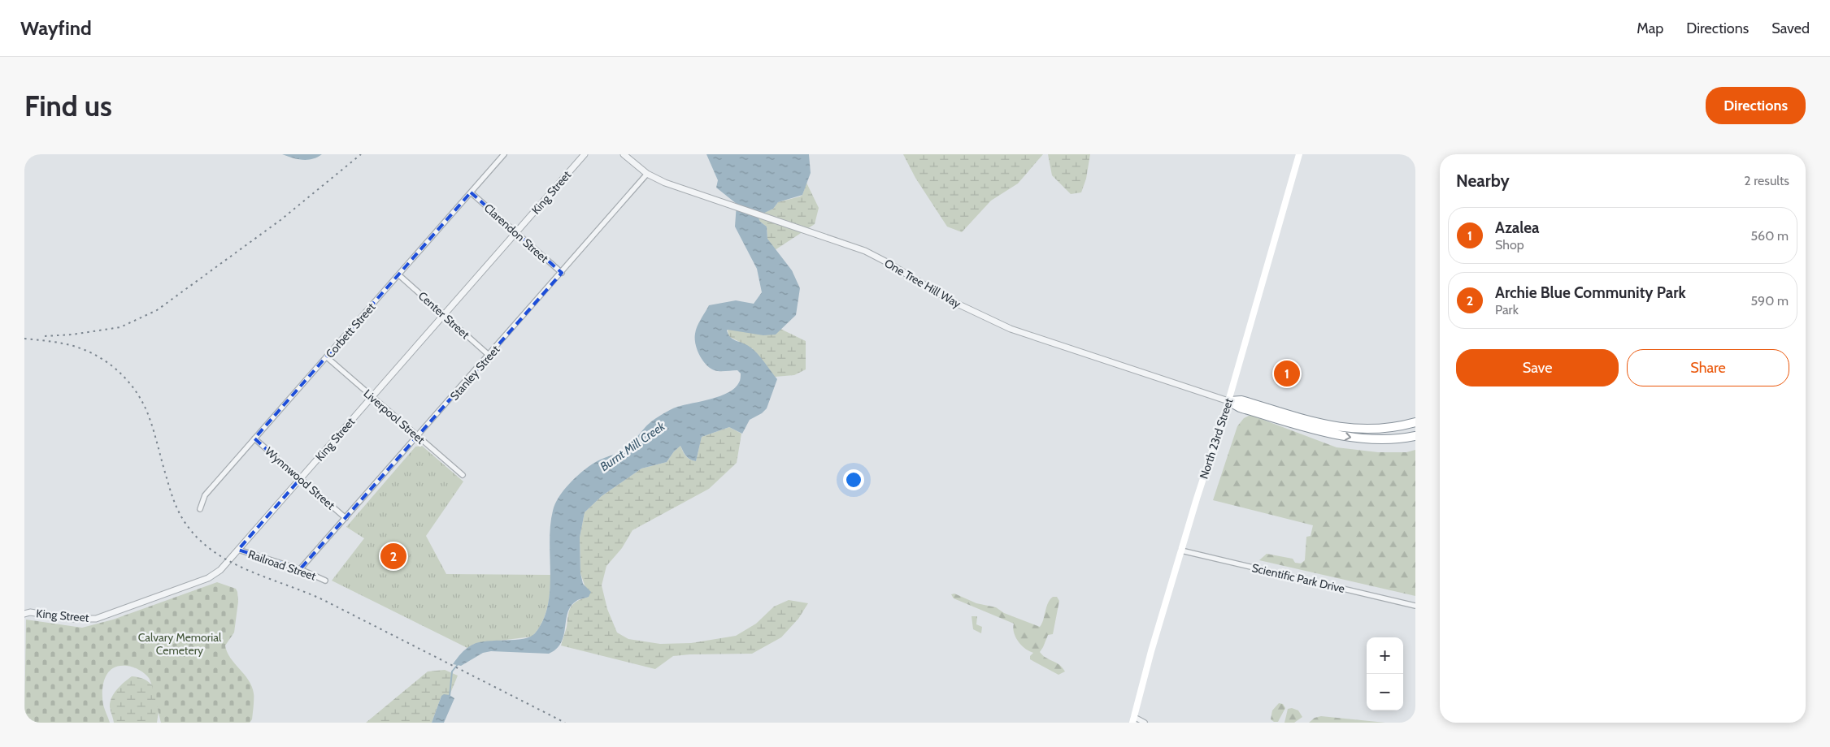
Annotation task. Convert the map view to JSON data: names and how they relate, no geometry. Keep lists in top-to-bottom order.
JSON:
{
  "streets": {
    "main road": ["North 23rd Street"],
    "street": [
      "King Street",
      "Clarendon Street",
      "One Tree Hill Way",
      "Center Street",
      "Corbett Street",
      "Stanley Street",
      "Liverpool Street",
      "Wynnwood Street",
      "Railroad Street",
      "Scientific Park Drive"
    ]
  },
  "crossings": [
    ["King Street", "Clarendon Street"],
    ["King Street", "Center Street"],
    ["King Street", "Liverpool Street"],
    ["King Street", "Wynnwood Street"],
    ["King Street", "Railroad Street"],
    ["Clarendon Street", "Corbett Street"],
    ["Clarendon Street", "Stanley Street"],
    ["One Tree Hill Way", "Stanley Street"],
    ["One Tree Hill Way", "North 23rd Street"],
    ["Center Street", "Corbett Street"],
    ["Center Street", "Stanley Street"],
    ["Corbett Street", "Liverpool Street"],
    ["Corbett Street", "Wynnwood Street"],
    ["Stanley Street", "Liverpool Street"],
    ["Stanley Street", "Wynnwood Street"],
    ["Stanley Street", "Railroad Street"],
    ["North 23rd Street", "Scientific Park Drive"]
  ],
  "water": ["Burnt Mill Creek"],
  "parks": ["Calvary Memorial Cemetery"],
  "page": {
    "header": "Wayfind",
    "nav": ["Map", "Directions", "Saved"],
    "buttons": [
      "Directions",
      ["Save", "Share"]
    ],
    "title": "Find us",
    "heading": ["Nearby", "2 results"],
    "list": [
      {
        "mark": "1",
        "name": "Azalea",
        "note": "Shop",
        "value": "560 m"
      },
      {
        "mark": "2",
        "name": "Archie Blue Community Park",
        "note": "Park",
        "value": "590 m"
      }
    ],
    "pins": ["1", "2"],
    "map_buttons": ["+", "−"]
  }
}
